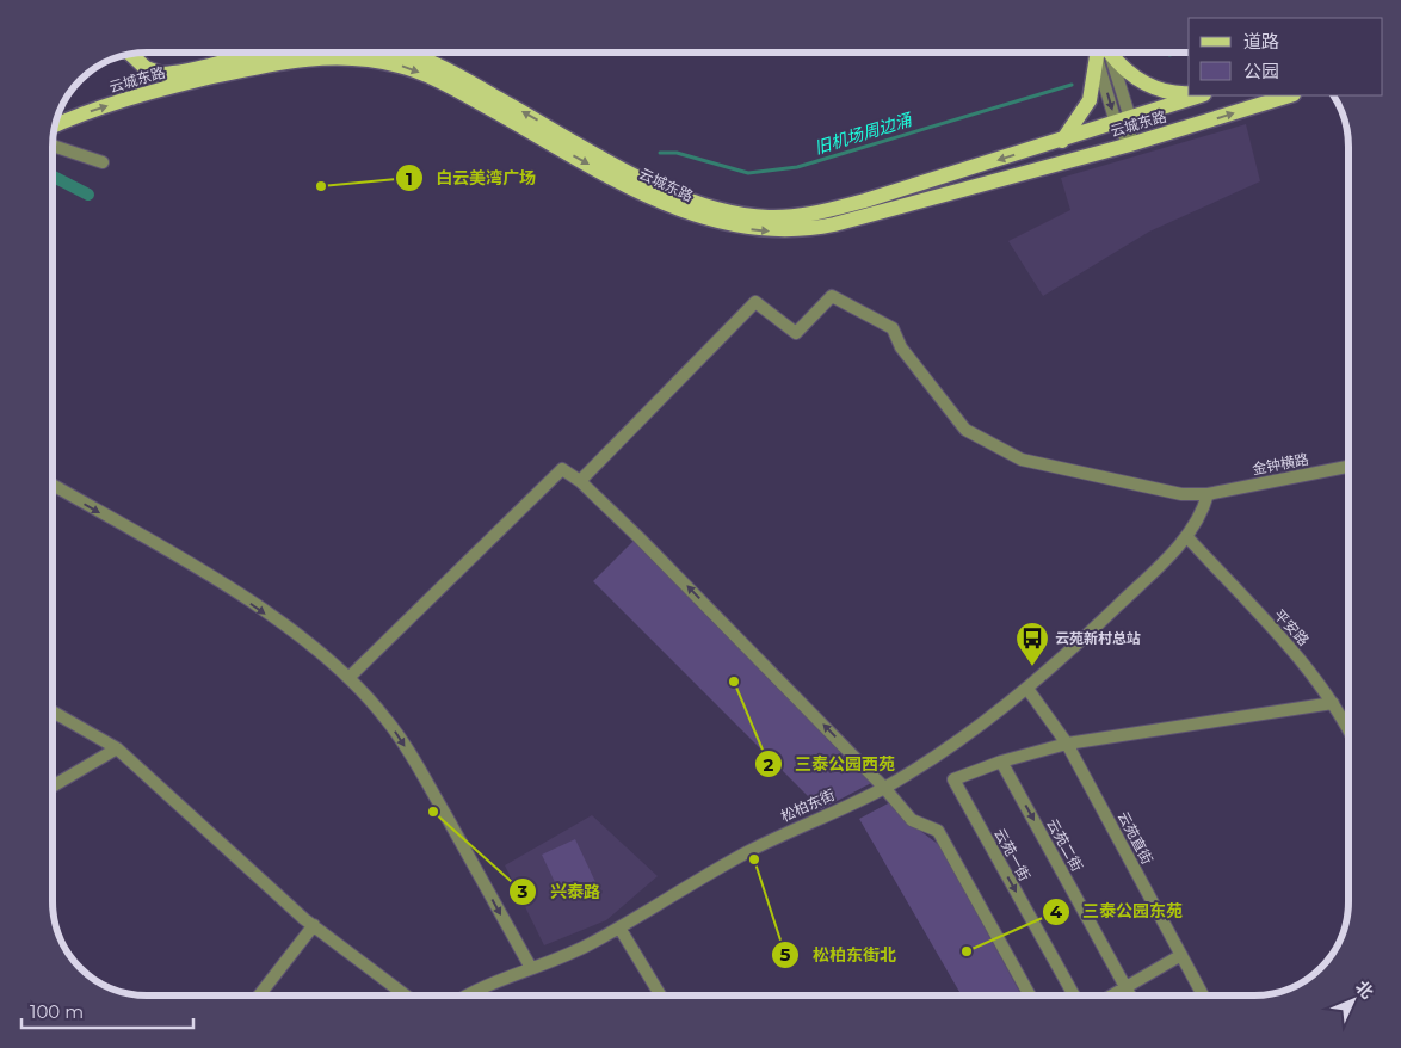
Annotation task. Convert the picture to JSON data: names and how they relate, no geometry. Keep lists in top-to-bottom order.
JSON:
{
  "streets": {
    "main road": ["云城东路"],
    "street": [
      "金钟横路",
      "平安路",
      "松柏东街",
      "云苑直街",
      "云苑二街",
      "云苑一街"
    ]
  },
  "crossings": [
    ["金钟横路", "松柏东街"],
    ["平安路", "松柏东街"],
    ["松柏东街", "云苑直街"],
    ["云苑二街", "云苑一街"]
  ],
  "water": ["旧机场周边涌"],
  "places": {
    "other": [
      "白云美湾广场",
      "三泰公园西苑",
      "兴泰路",
      "松柏东街北",
      "三泰公园东苑"
    ],
    "bus stop": ["云苑新村总站"]
  },
  "legend": ["道路", "公园"],
  "scale_bar": "100 m",
  "north": "top right"
}
